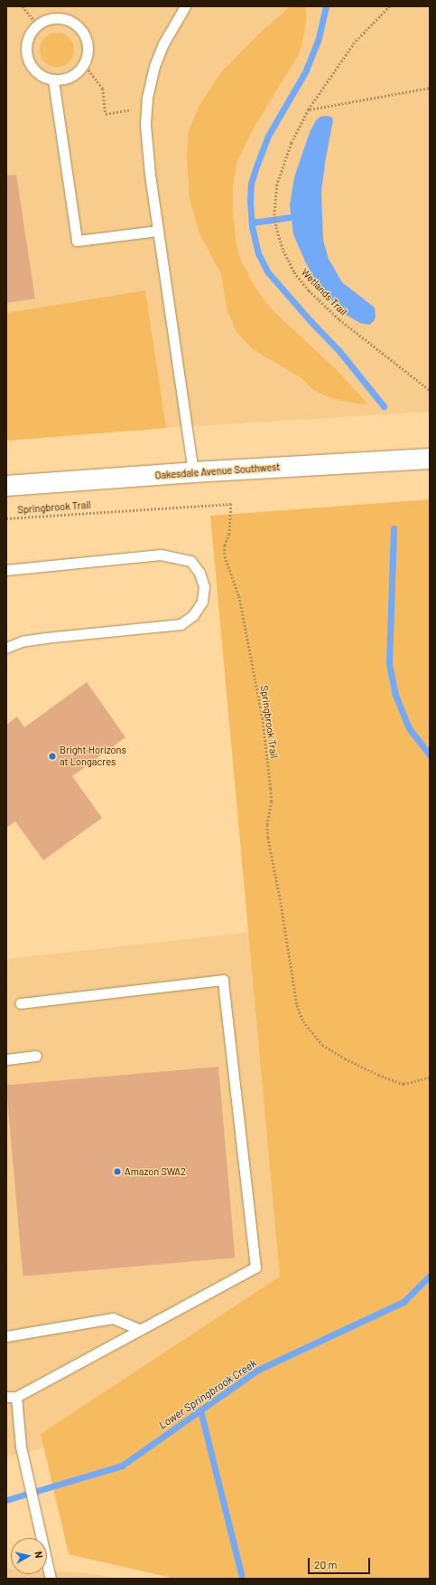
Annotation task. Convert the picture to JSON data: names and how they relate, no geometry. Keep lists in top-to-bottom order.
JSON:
{
  "streets": {
    "street": ["Oakesdale Avenue Southwest"],
    "path": ["Wetlands Trail", "Springbrook Trail"]
  },
  "water": ["Lower Springbrook Creek"],
  "places": ["Bright Horizons at Longacres", "Amazon SWA2"],
  "scale_bar": "20 m",
  "north": "right"
}
